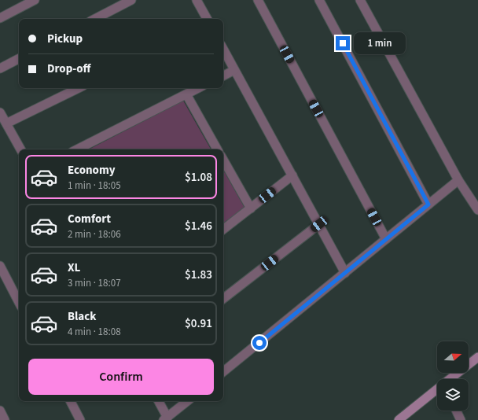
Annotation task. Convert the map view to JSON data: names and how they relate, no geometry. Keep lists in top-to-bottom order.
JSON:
{
  "north": "right",
  "page": {
    "banner": ["Pickup", "Drop-off"],
    "bubble": "1 min",
    "list": [
      {
        "name": "Economy",
        "note": "1 min · 18:05",
        "value": "$1.08"
      },
      {
        "name": "Comfort",
        "note": "2 min · 18:06",
        "value": "$1.46"
      },
      {
        "name": "XL",
        "note": "3 min · 18:07",
        "value": "$1.83"
      },
      {
        "name": "Black",
        "note": "4 min · 18:08",
        "value": "$0.91"
      }
    ],
    "buttons": "Confirm"
  }
}
